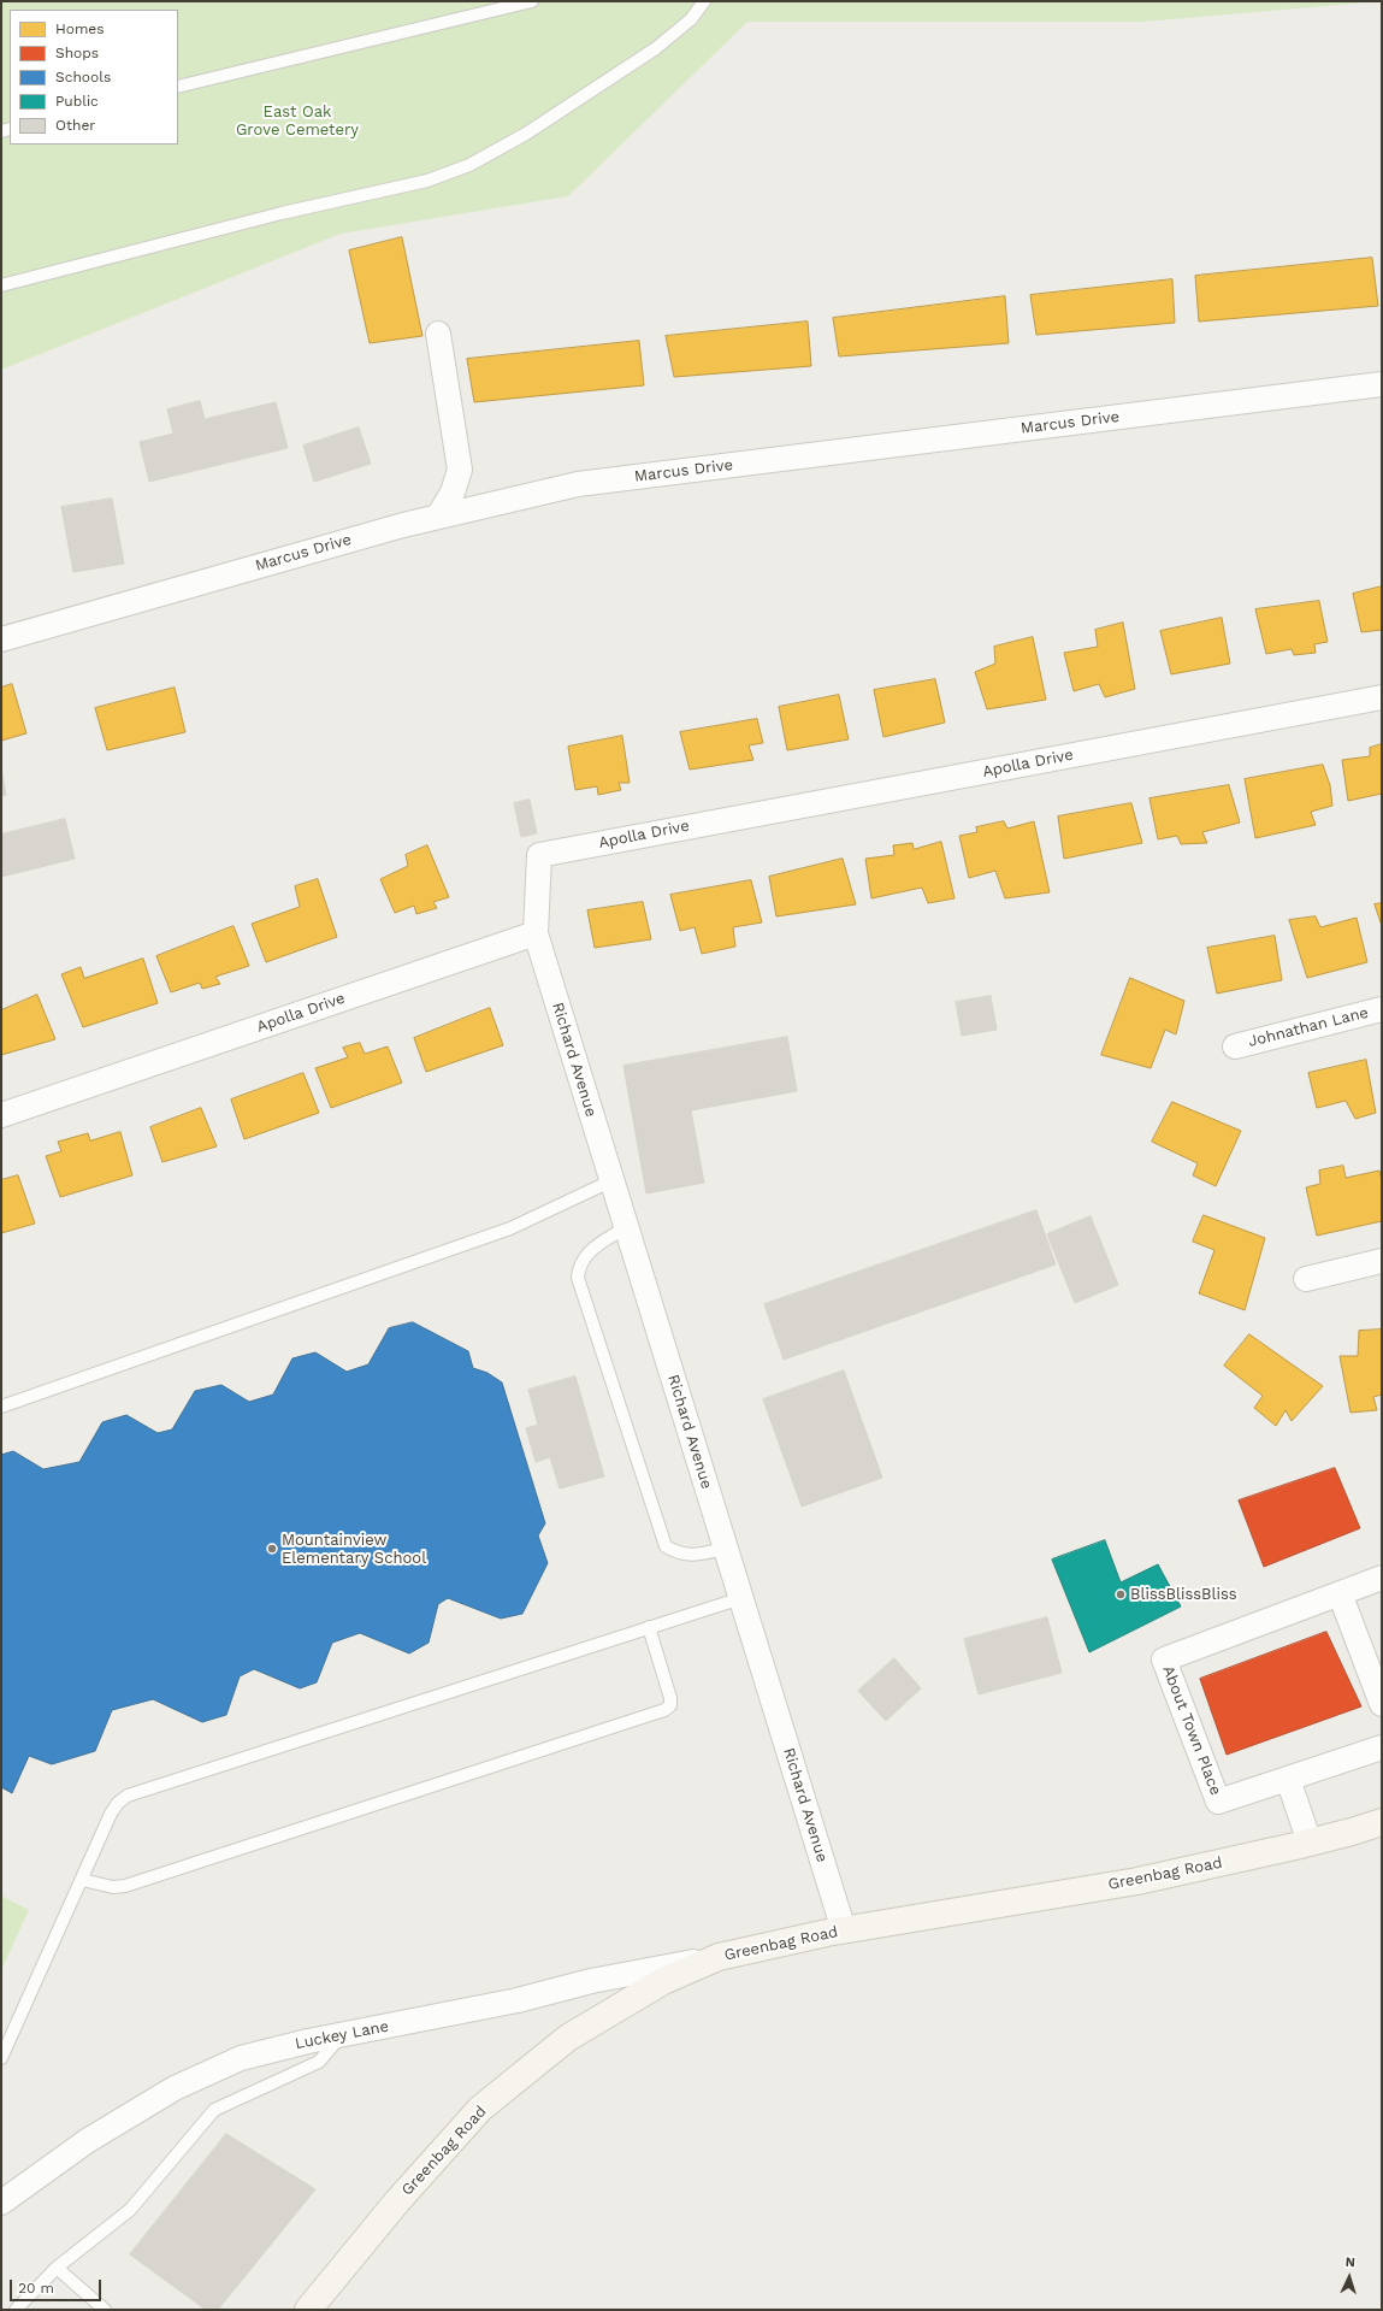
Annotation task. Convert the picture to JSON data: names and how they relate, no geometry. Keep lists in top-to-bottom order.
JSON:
{
  "streets": {
    "main road": ["Greenbag Road"],
    "street": [
      "Marcus Drive",
      "Apolla Drive",
      "Johnathan Lane",
      "Richard Avenue",
      "About Town Place",
      "Luckey Lane"
    ]
  },
  "crossings": [
    ["Apolla Drive", "Richard Avenue"],
    ["Richard Avenue", "Greenbag Road"],
    ["Greenbag Road", "Luckey Lane"]
  ],
  "parks": ["East Oak Grove Cemetery"],
  "places": ["Mountainview Elementary School", "BlissBlissBliss"],
  "legend": [
    "Homes",
    "Shops",
    "Schools",
    "Public",
    "Other"
  ],
  "scale_bar": "20 m",
  "north": "top"
}
